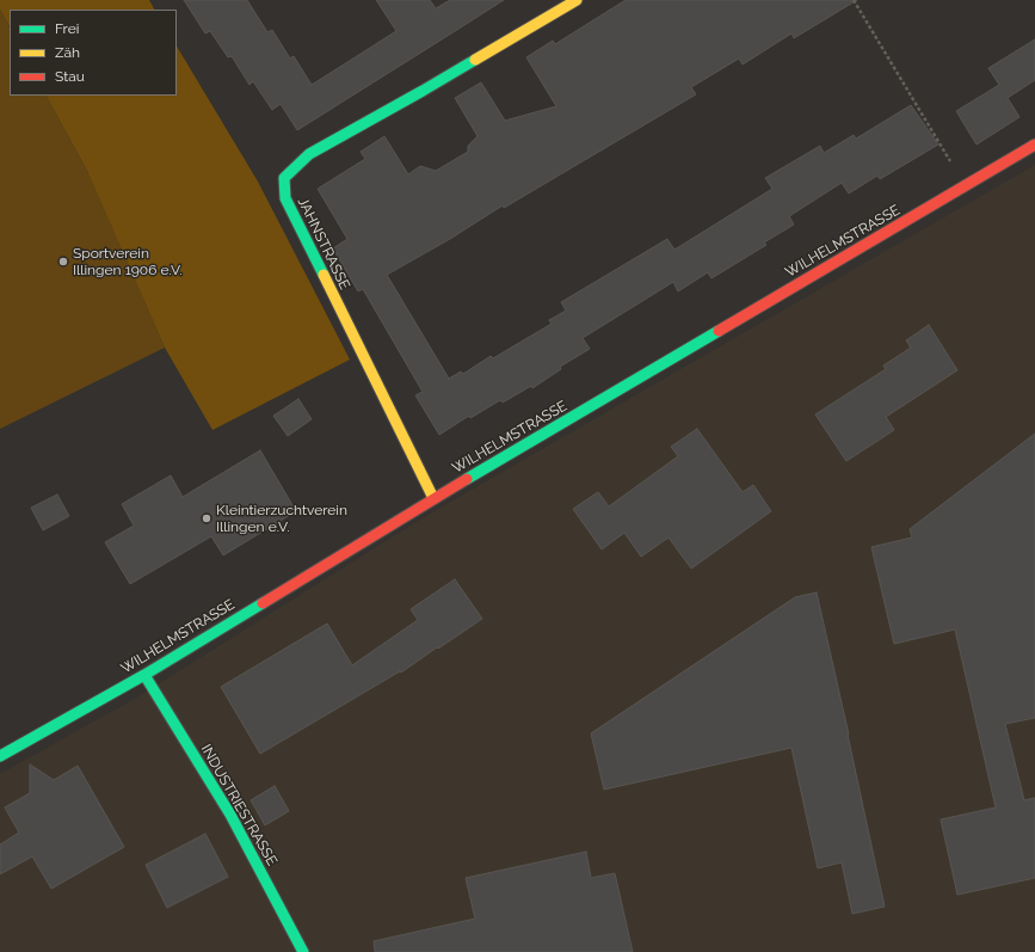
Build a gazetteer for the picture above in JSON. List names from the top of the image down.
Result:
{
  "streets": {
    "street": ["WILHELMSTRASSE", "JAHNSTRASSE", "INDUSTRIESTRASSE"]
  },
  "crossings": [
    ["WILHELMSTRASSE", "JAHNSTRASSE"],
    ["WILHELMSTRASSE", "INDUSTRIESTRASSE"]
  ],
  "places": ["Sportverein Illingen 1906 e.V.", "Kleintierzuchtverein Illingen e.V."],
  "legend": ["Frei", "Zäh", "Stau"]
}
